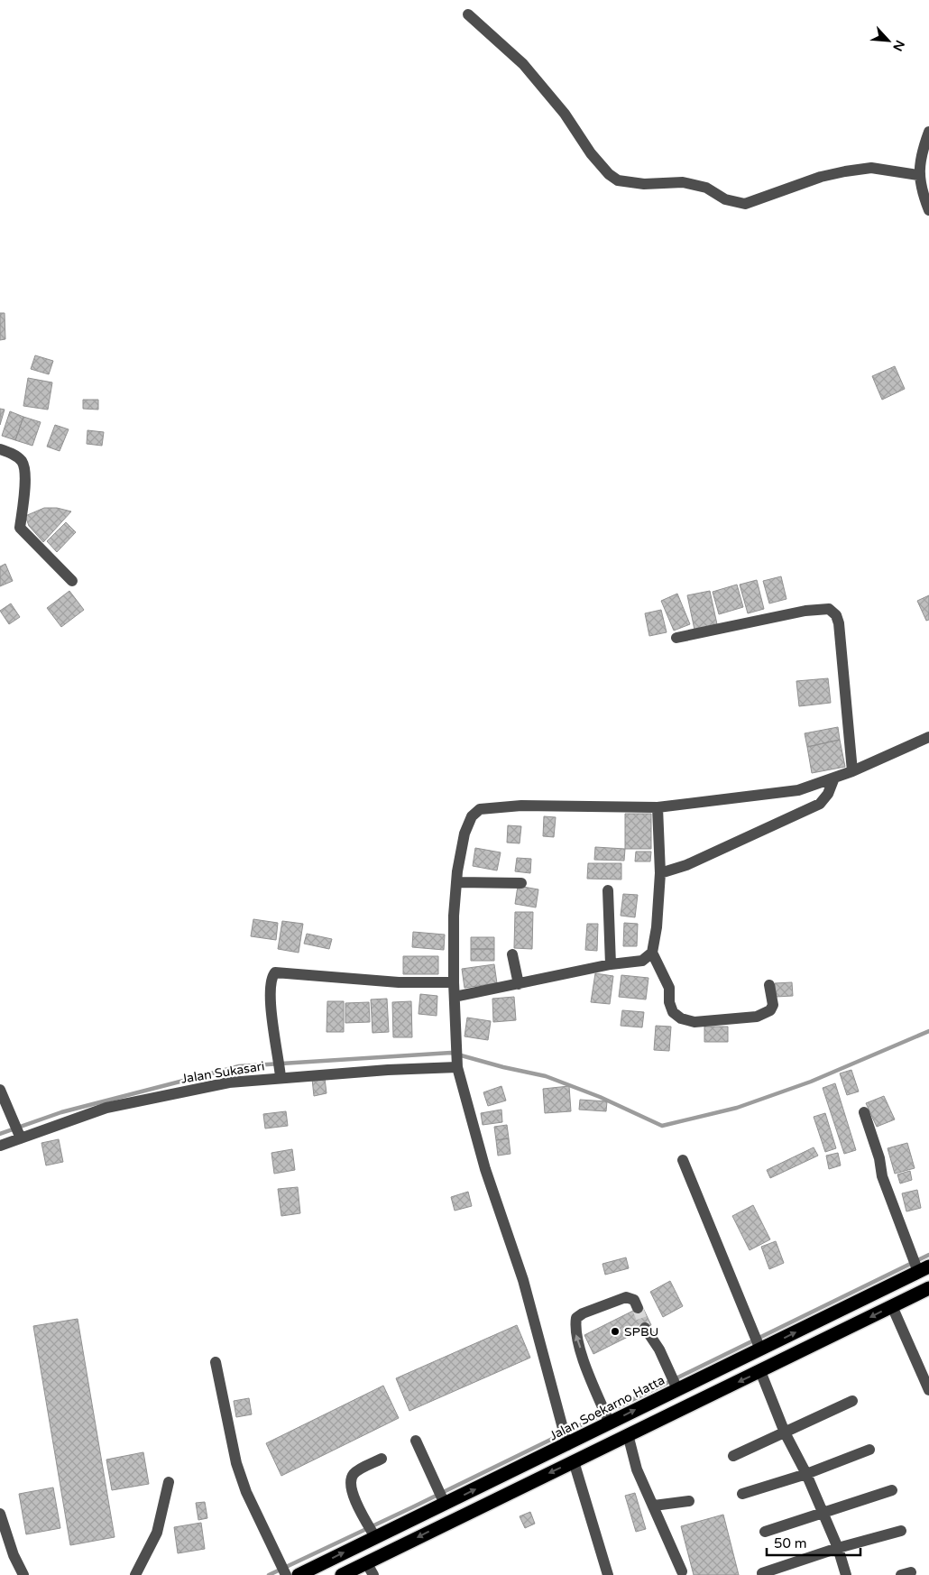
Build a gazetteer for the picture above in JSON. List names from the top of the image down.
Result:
{
  "streets": {
    "highway": ["Jalan Soekarno Hatta"],
    "street": ["Jalan Sukasari"]
  },
  "places": ["SPBU"],
  "scale_bar": "50 m",
  "north": "bottom right"
}
